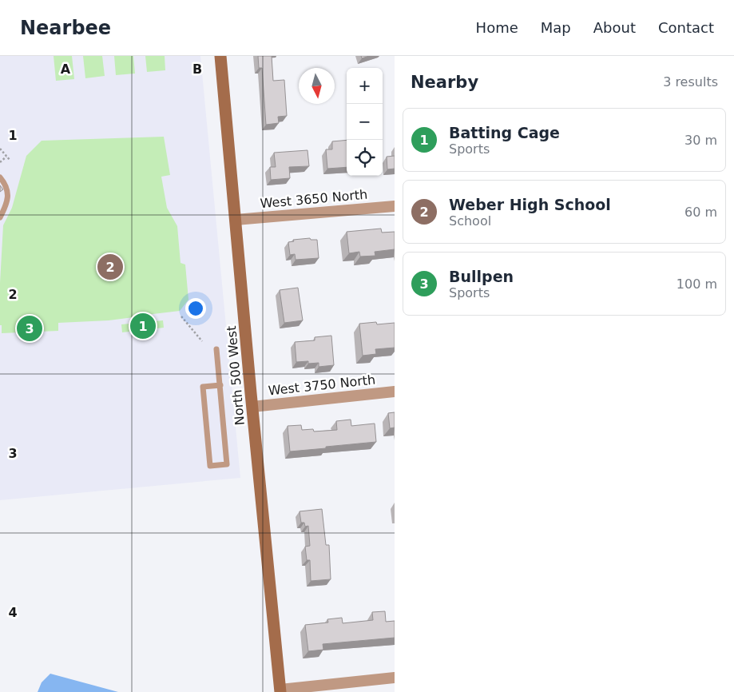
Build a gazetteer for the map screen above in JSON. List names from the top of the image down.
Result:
{
  "streets": {
    "street": ["West 3650 North", "North 500 West", "West 3750 North"]
  },
  "crossings": [
    ["West 3650 North", "North 500 West"],
    ["North 500 West", "West 3750 North"]
  ],
  "north": "bottom",
  "page": {
    "header": "Nearbee",
    "nav": [
      "Home",
      "Map",
      "About",
      "Contact"
    ],
    "heading": ["Nearby", "3 results"],
    "map_buttons": ["+", "−"],
    "list": [
      {
        "mark": "1",
        "name": "Batting Cage",
        "note": "Sports",
        "value": "30 m"
      },
      {
        "mark": "2",
        "name": "Weber High School",
        "note": "School",
        "value": "60 m"
      },
      {
        "mark": "3",
        "name": "Bullpen",
        "note": "Sports",
        "value": "100 m"
      }
    ],
    "pins": ["2", "1", "3"]
  },
  "grid": {
    "columns": ["A", "B"],
    "rows": [
      "1",
      "2",
      "3",
      "4"
    ]
  }
}
